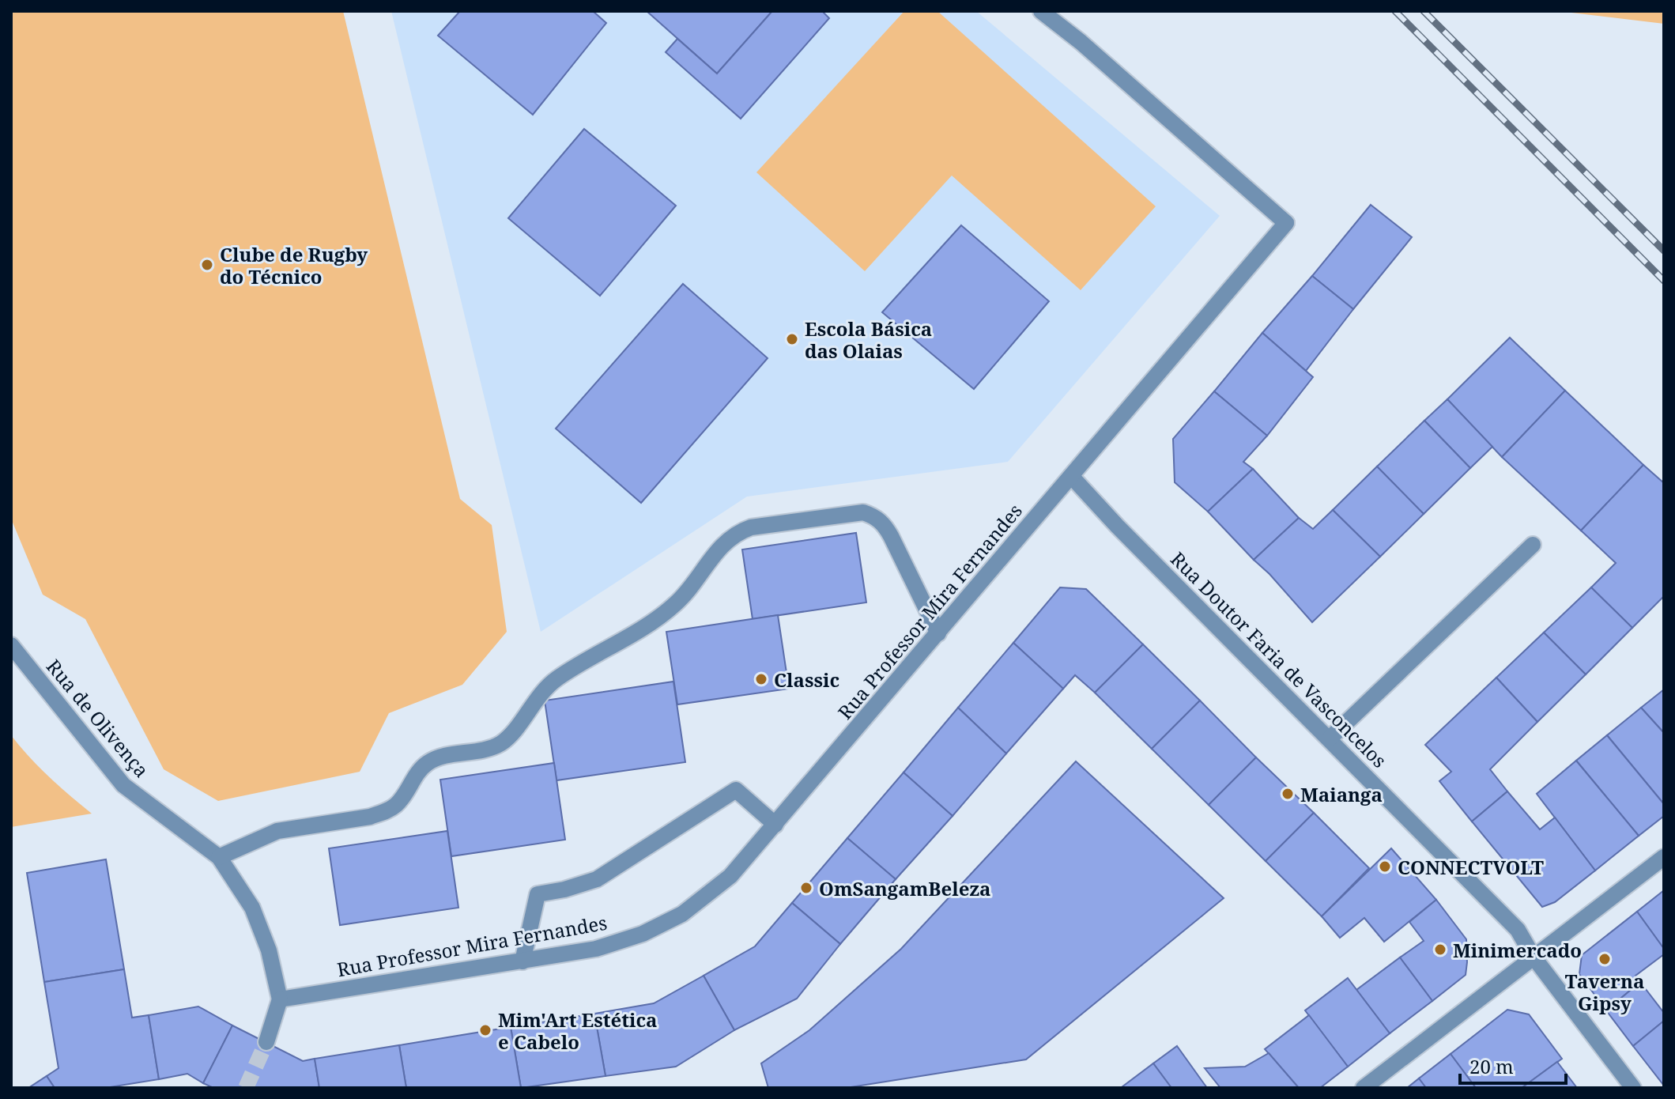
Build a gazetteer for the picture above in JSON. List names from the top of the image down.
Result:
{
  "streets": {
    "street": ["Rua Professor Mira Fernandes", "Rua Doutor Faria de Vasconcelos", "Rua de Olivença"]
  },
  "crossings": [
    ["Rua Professor Mira Fernandes", "Rua Doutor Faria de Vasconcelos"],
    ["Rua Professor Mira Fernandes", "Rua de Olivença"]
  ],
  "places": [
    "Clube de Rugby do Técnico",
    "Escola Básica das Olaias",
    "Classic",
    "Maianga",
    "CONNECTVOLT",
    "OmSangamBeleza",
    "Minimercado",
    "Taverna Gipsy",
    "Mim'Art Estética e Cabelo"
  ],
  "scale_bar": "20 m"
}
